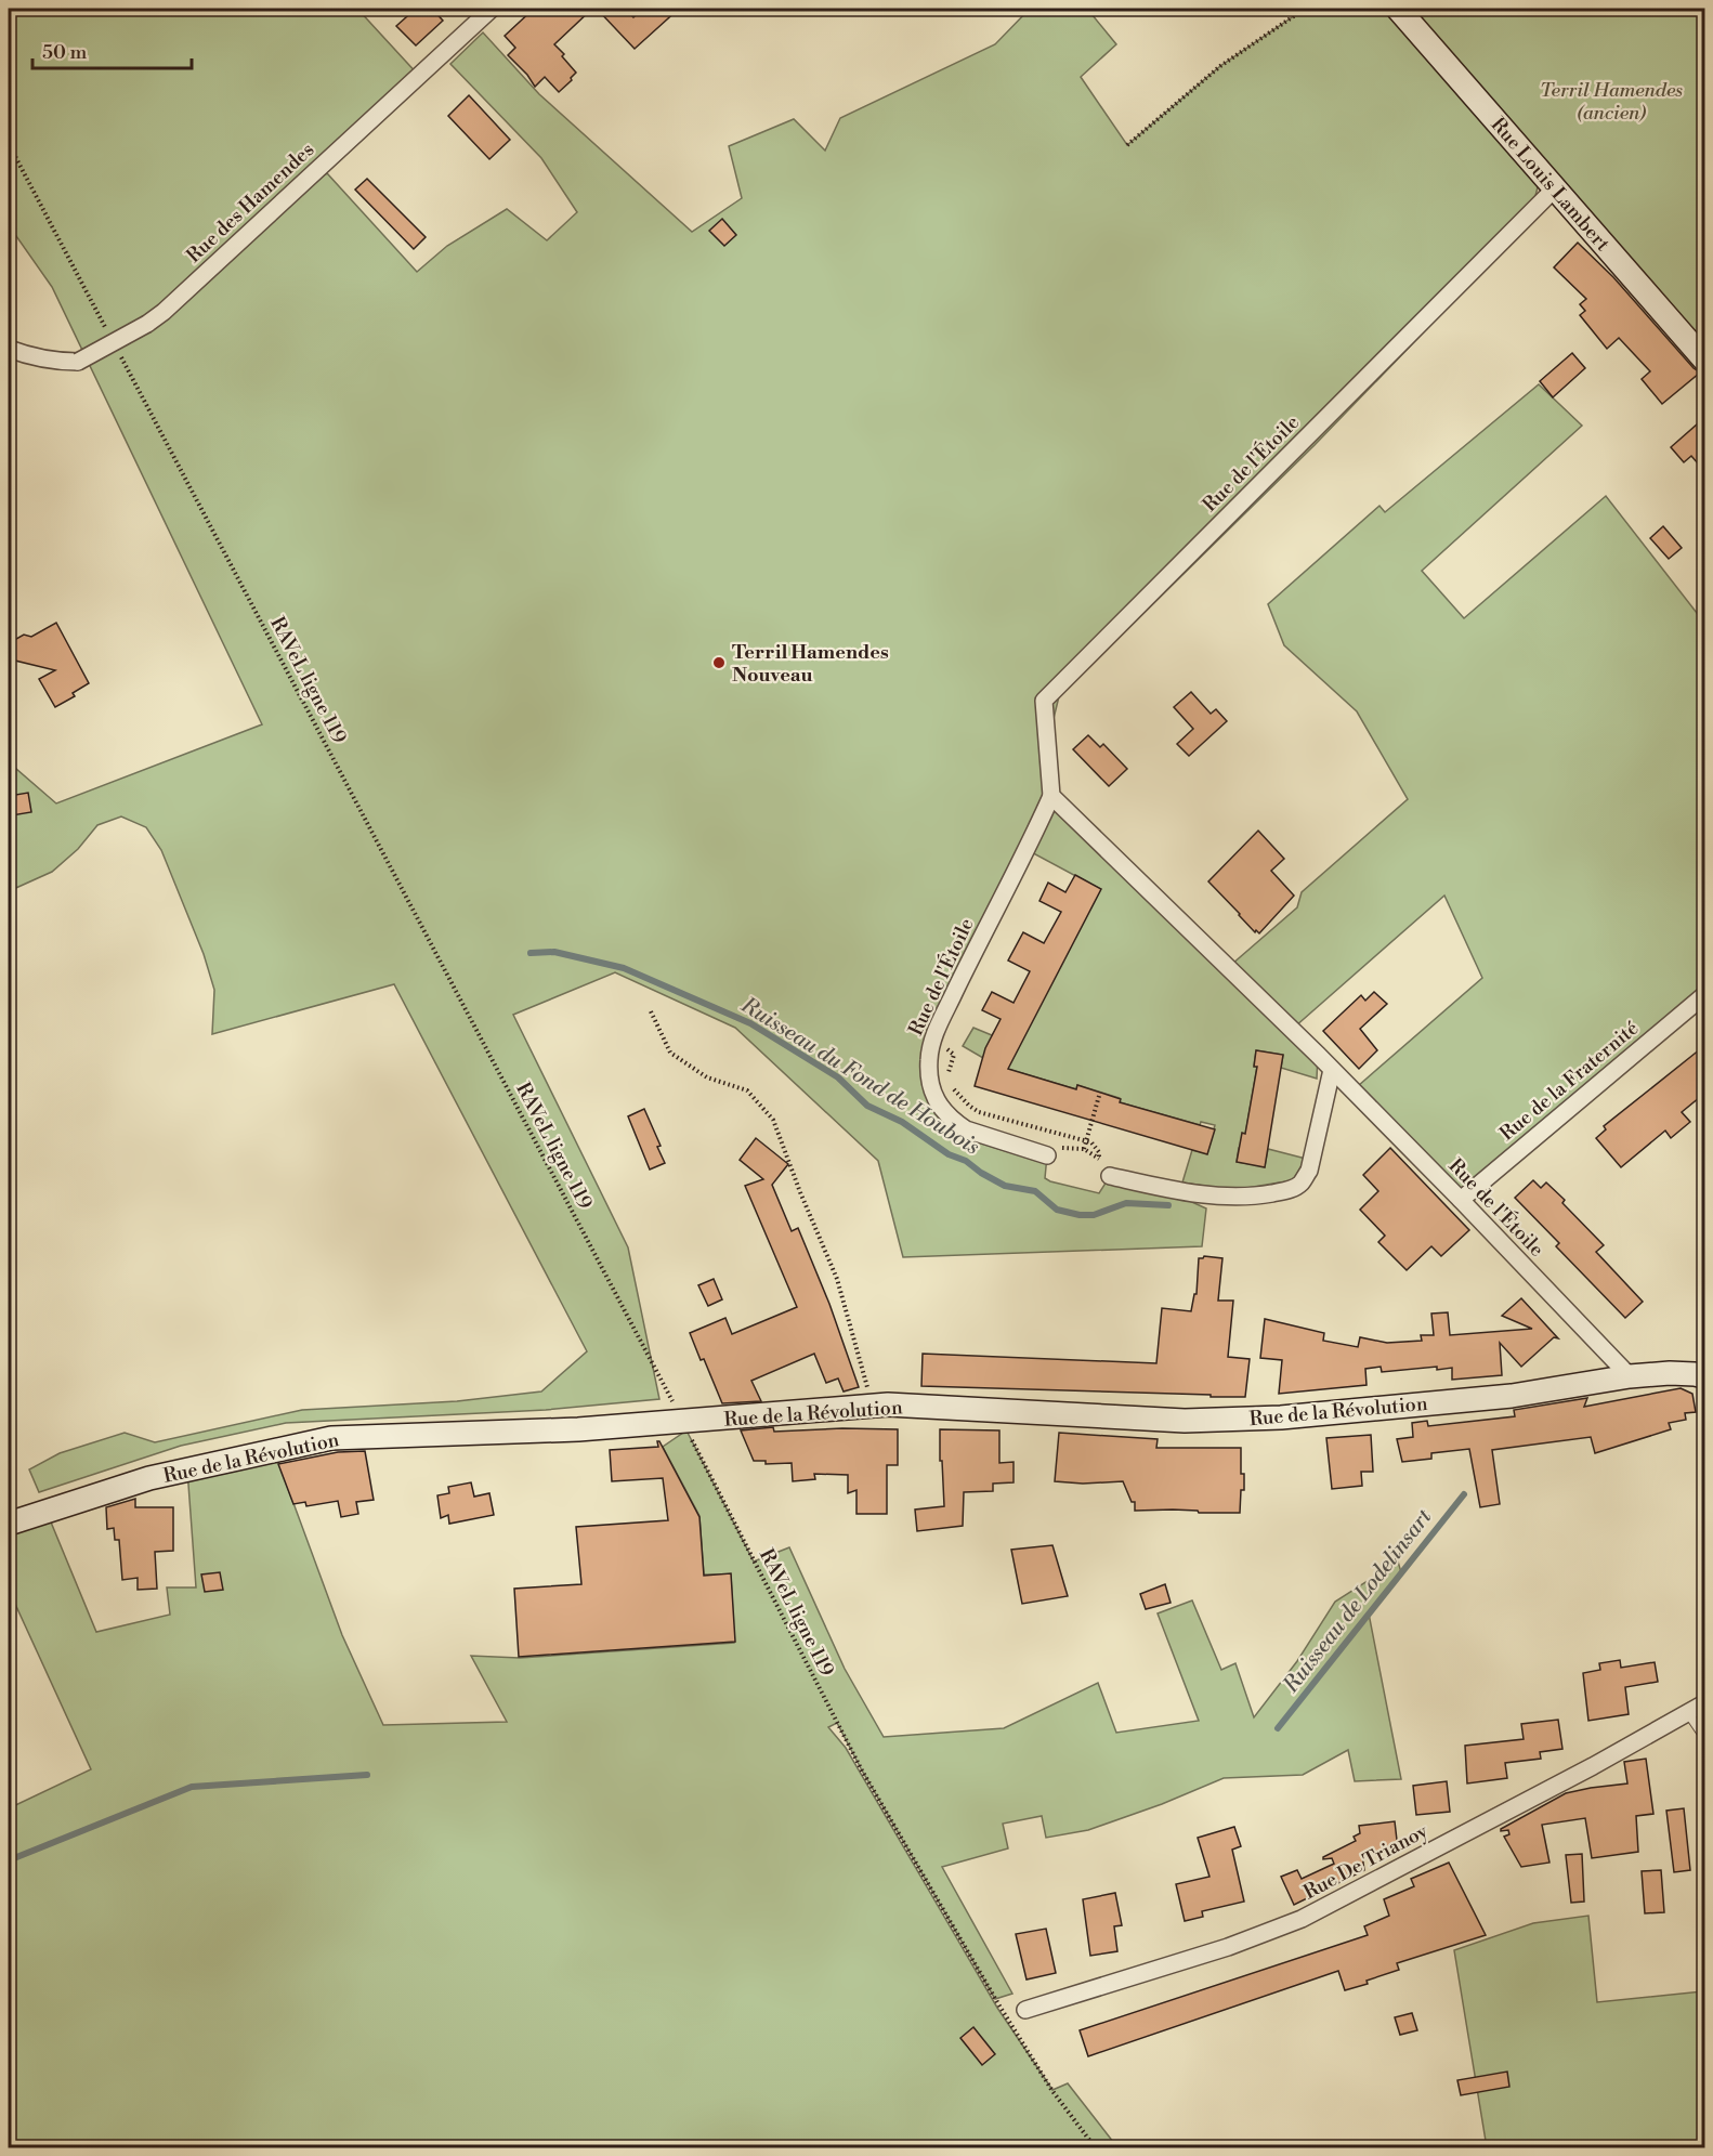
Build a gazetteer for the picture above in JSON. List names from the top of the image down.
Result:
{
  "streets": {
    "street": [
      "Rue Louis Lambert",
      "Rue des Hamendes",
      "Rue de l'Étoile",
      "Rue de la Fraternité",
      "Rue de la Révolution",
      "Rue De Trianoy"
    ],
    "path": ["RAVeL ligne 119"]
  },
  "crossings": [
    ["Rue Louis Lambert", "Rue de l'Étoile"],
    ["Rue de l'Étoile", "Rue de la Fraternité"],
    ["Rue de l'Étoile", "Rue de la Révolution"],
    ["RAVeL ligne 119", "Rue de la Révolution"]
  ],
  "water": ["Ruisseau du Fond de Houbois", "Ruisseau de Lodelinsart"],
  "parks": ["Terril Hamendes (ancien)"],
  "places": ["Terril Hamendes Nouveau"],
  "scale_bar": "50 m"
}
